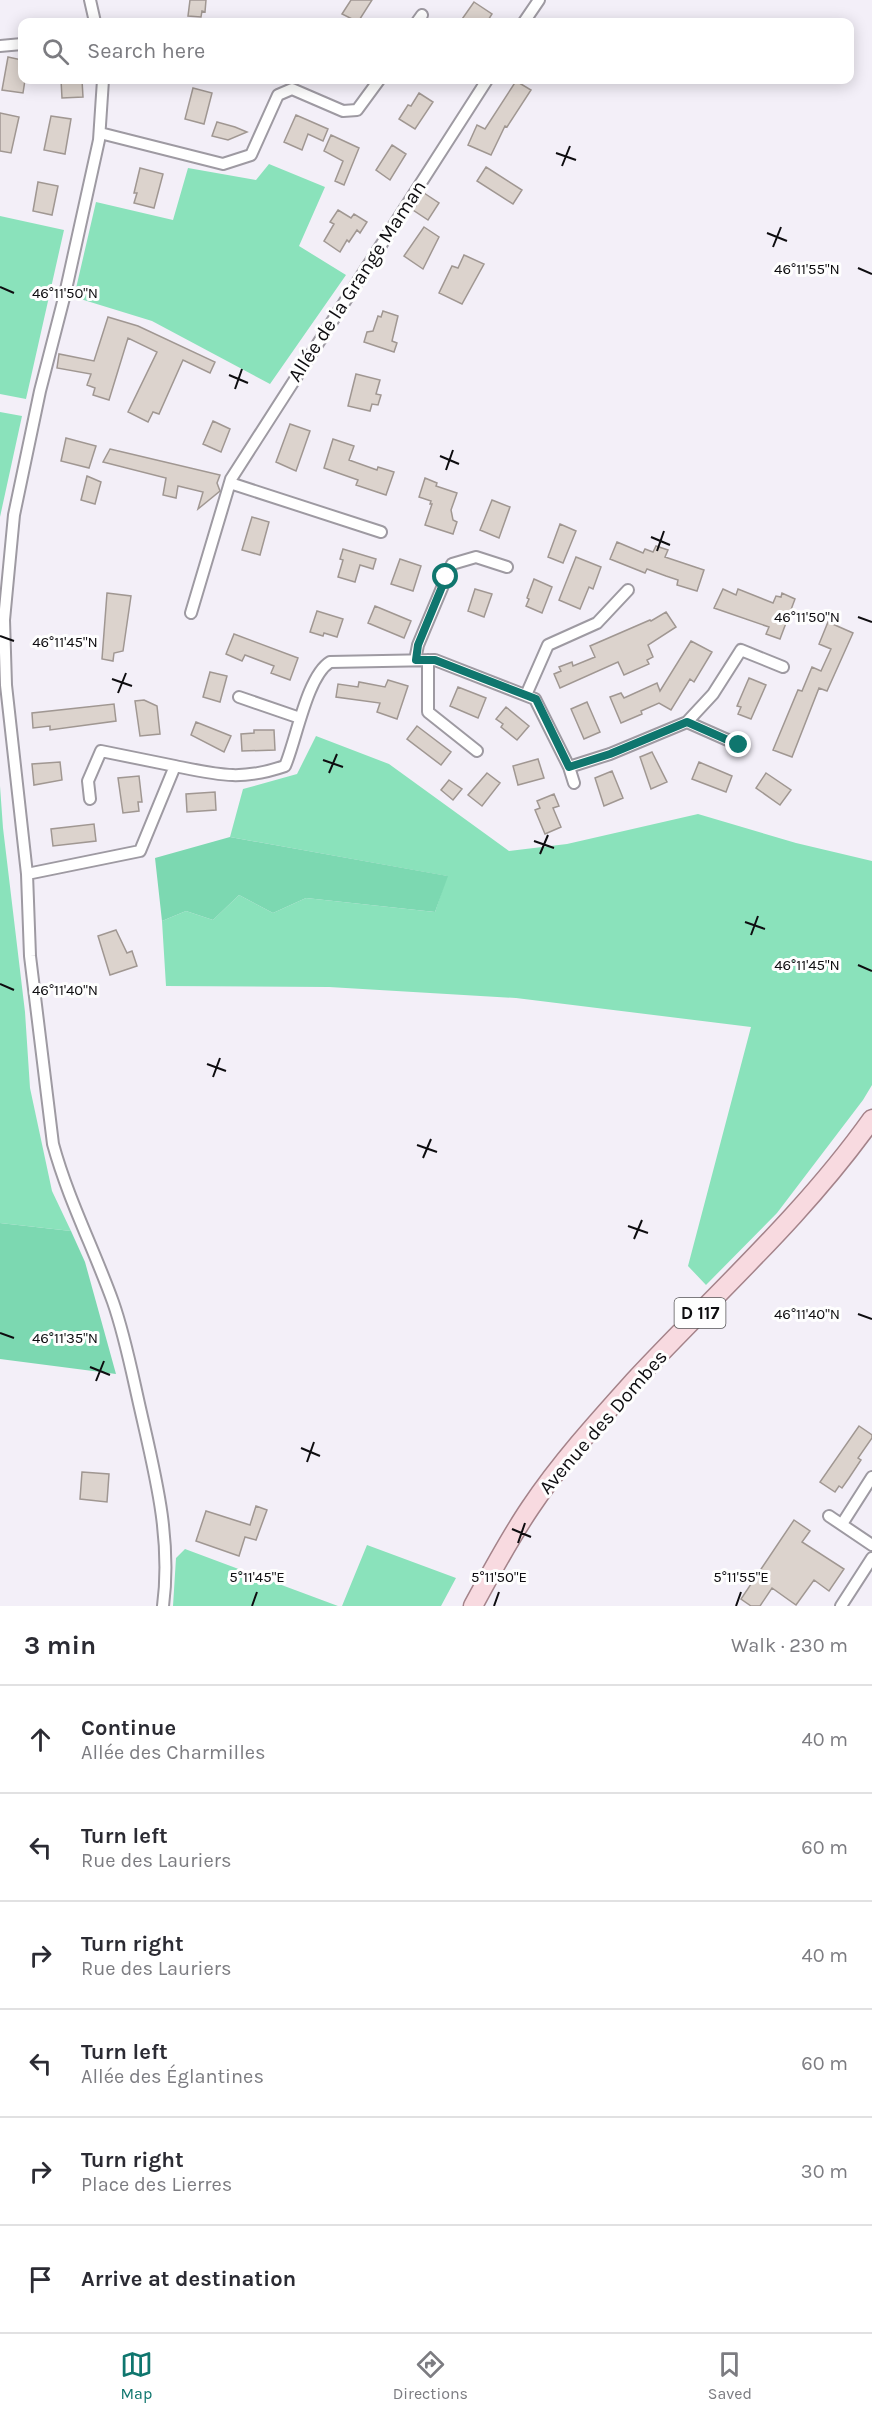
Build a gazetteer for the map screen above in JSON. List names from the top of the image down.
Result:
{
  "streets": {
    "main road": ["D 117", "Avenue des Dombes"],
    "street": ["Allée de la Grange Maman"]
  },
  "page": {
    "search": "Search here",
    "heading": ["3 min", "Walk · 230 m"],
    "list": [
      ["Continue", "Allée des Charmilles", "40 m"],
      ["Turn left", "Rue des Lauriers", "60 m"],
      ["Turn right", "Rue des Lauriers", "40 m"],
      ["Turn left", "Allée des Églantines", "60 m"],
      ["Turn right", "Place des Lierres", "30 m"],
      "Arrive at destination"
    ],
    "nav": ["Map", "Directions", "Saved"]
  },
  "coordinates": [
    "46°11'55\"N",
    "46°11'50\"N",
    "46°11'45\"N",
    "46°11'40\"N",
    "46°11'35\"N",
    "5°11'45\"E",
    "5°11'50\"E",
    "5°11'55\"E"
  ]
}
